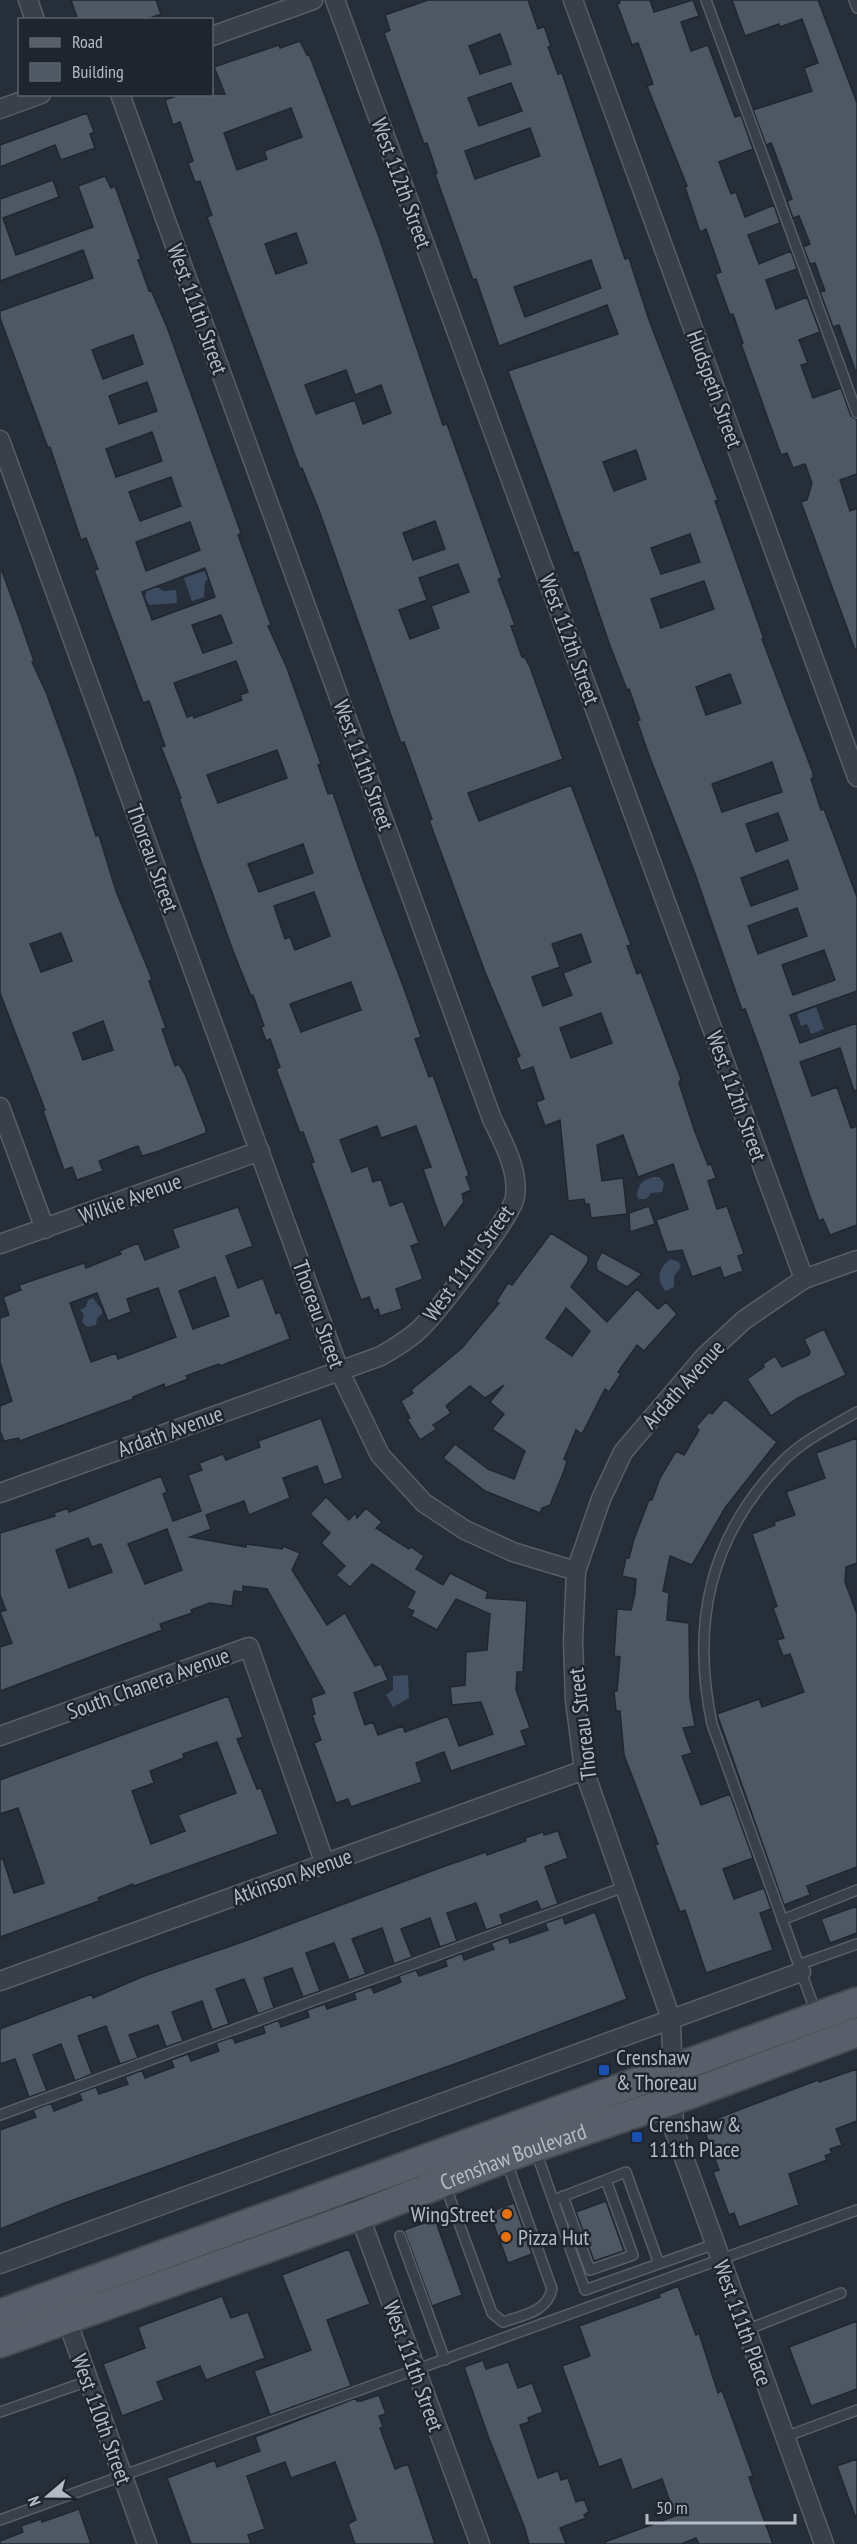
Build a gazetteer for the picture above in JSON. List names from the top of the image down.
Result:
{
  "streets": {
    "main road": ["Crenshaw Boulevard"],
    "street": [
      "West 112th Street",
      "West 111th Street",
      "Hudspeth Street",
      "Thoreau Street",
      "Wilkie Avenue",
      "Ardath Avenue",
      "South Chanera Avenue",
      "Atkinson Avenue",
      "West 111th Place",
      "West 110th Street"
    ]
  },
  "crossings": [
    ["West 112th Street", "Ardath Avenue"],
    ["West 111th Street", "Thoreau Street"],
    ["West 111th Street", "Ardath Avenue"],
    ["West 111th Street", "Crenshaw Boulevard"],
    ["Thoreau Street", "Wilkie Avenue"],
    ["Thoreau Street", "Ardath Avenue"],
    ["Thoreau Street", "Atkinson Avenue"],
    ["Thoreau Street", "Crenshaw Boulevard"],
    ["Thoreau Street", "West 111th Place"],
    ["South Chanera Avenue", "Atkinson Avenue"],
    ["Crenshaw Boulevard", "West 111th Place"],
    ["Crenshaw Boulevard", "West 110th Street"]
  ],
  "places": {
    "transit": ["Crenshaw & Thoreau", "Crenshaw & 111th Place"],
    "other": ["WingStreet", "Pizza Hut"]
  },
  "legend": ["Road", "Building"],
  "scale_bar": "50 m",
  "north": "left"
}
